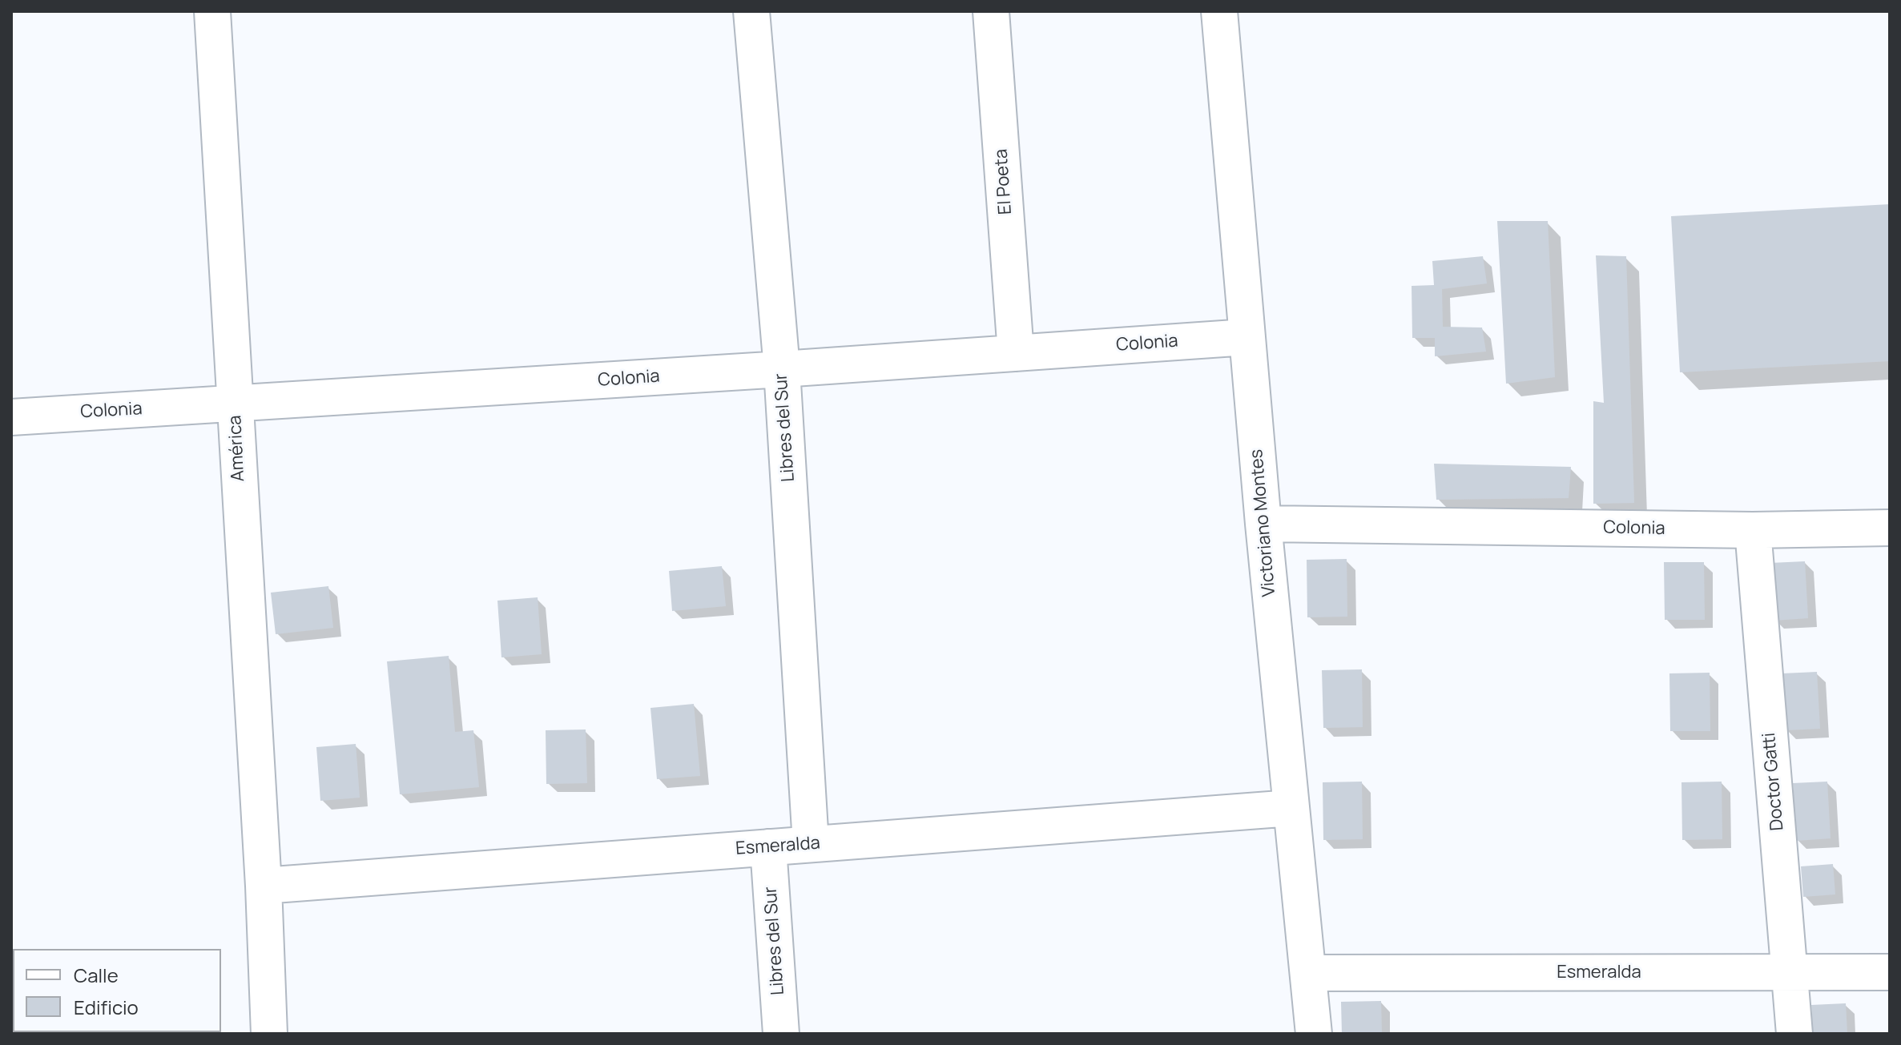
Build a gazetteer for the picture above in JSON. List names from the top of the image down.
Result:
{
  "streets": {
    "street": [
      "El Poeta",
      "Colonia",
      "Libres del Sur",
      "América",
      "Victoriano Montes",
      "Doctor Gatti",
      "Esmeralda"
    ]
  },
  "crossings": [
    ["El Poeta", "Colonia"],
    ["Colonia", "Libres del Sur"],
    ["Colonia", "América"],
    ["Colonia", "Victoriano Montes"],
    ["Colonia", "Doctor Gatti"],
    ["Libres del Sur", "Esmeralda"],
    ["América", "Esmeralda"],
    ["Victoriano Montes", "Esmeralda"],
    ["Doctor Gatti", "Esmeralda"]
  ],
  "legend": ["Calle", "Edificio"]
}
